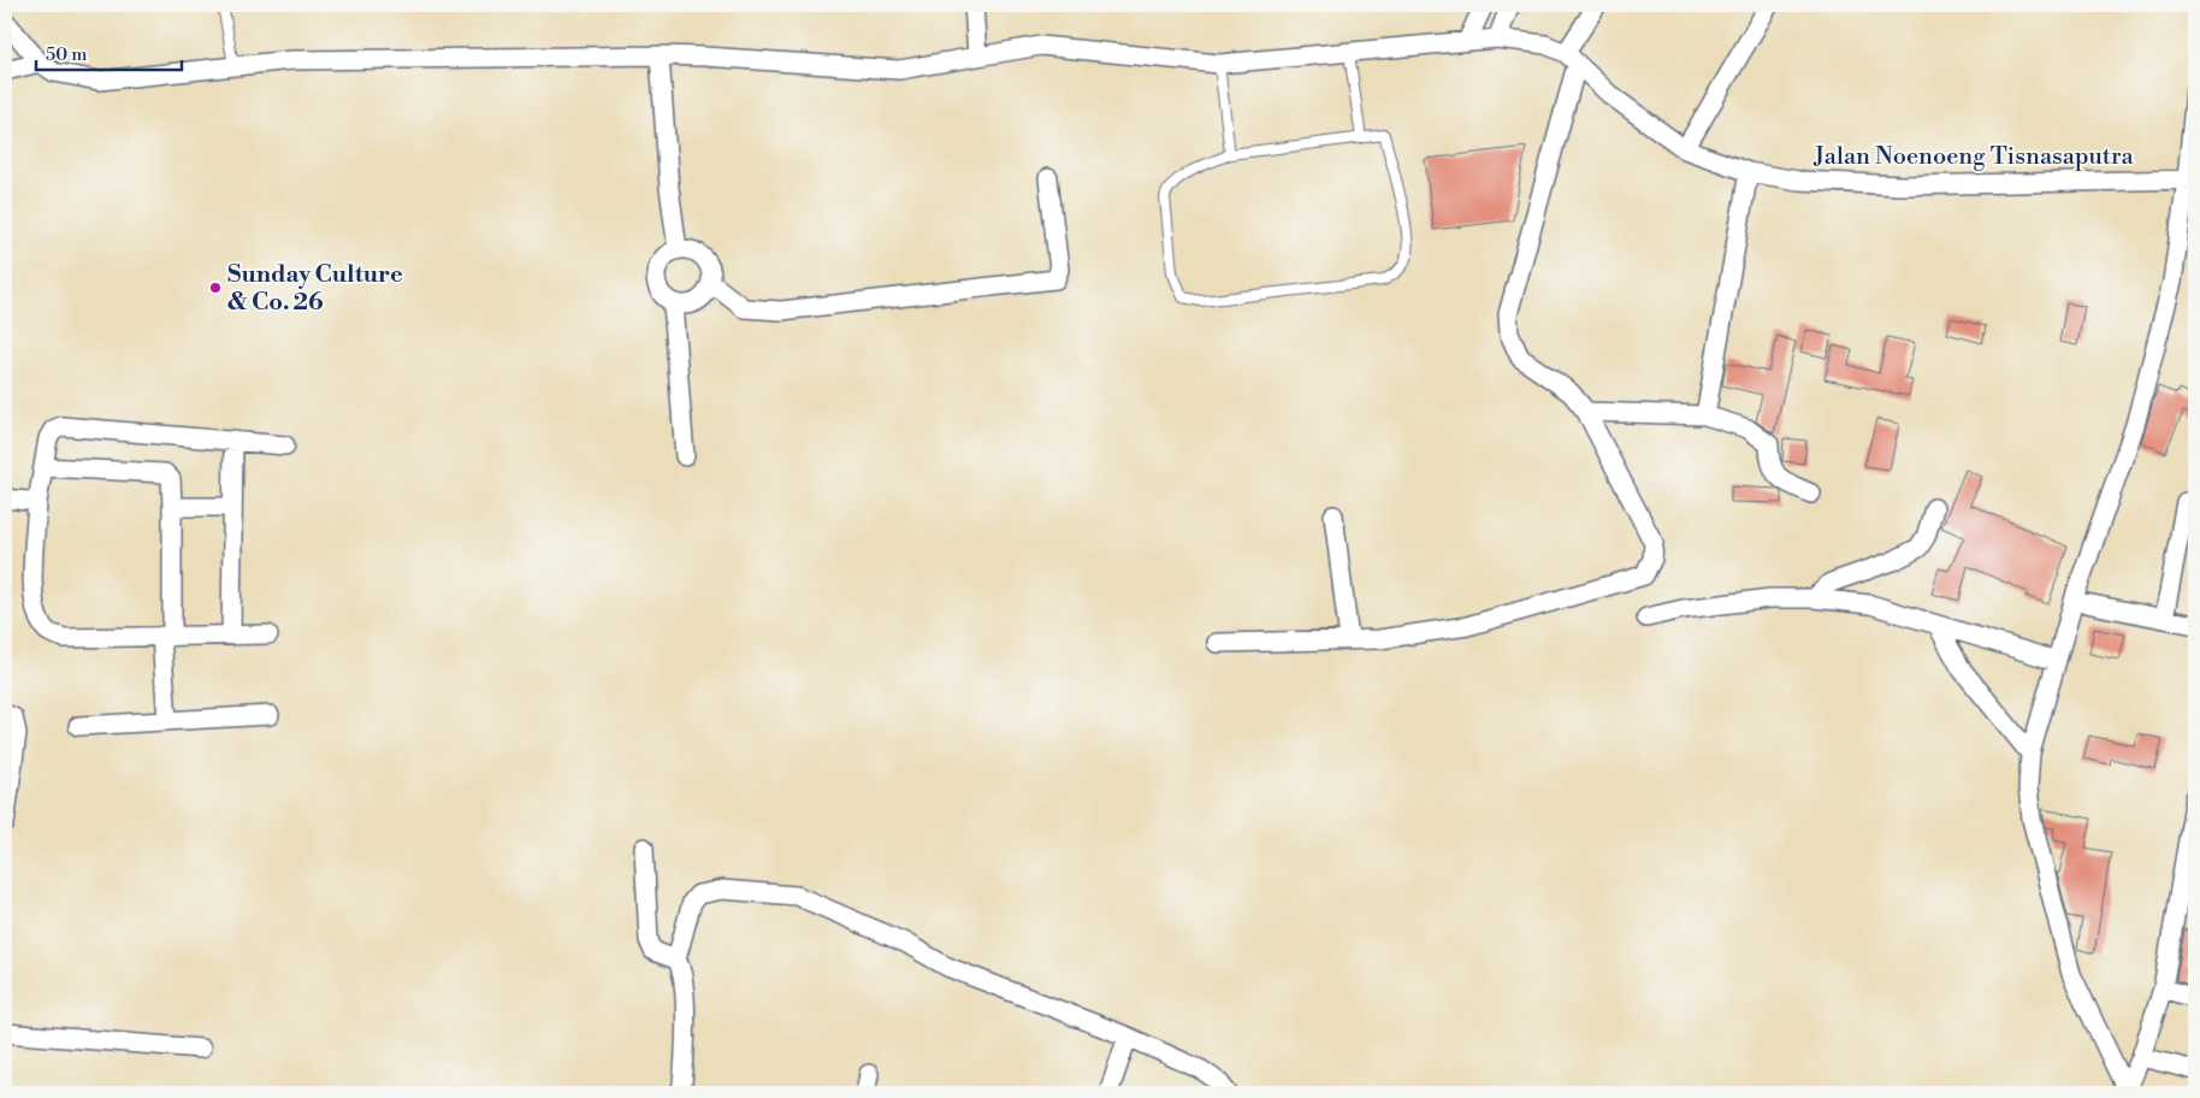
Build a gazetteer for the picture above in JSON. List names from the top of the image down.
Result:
{
  "streets": {
    "street": ["Jalan Noenoeng Tisnasaputra"]
  },
  "places": ["Sunday Culture & Co. 26"],
  "scale_bar": "50 m"
}
